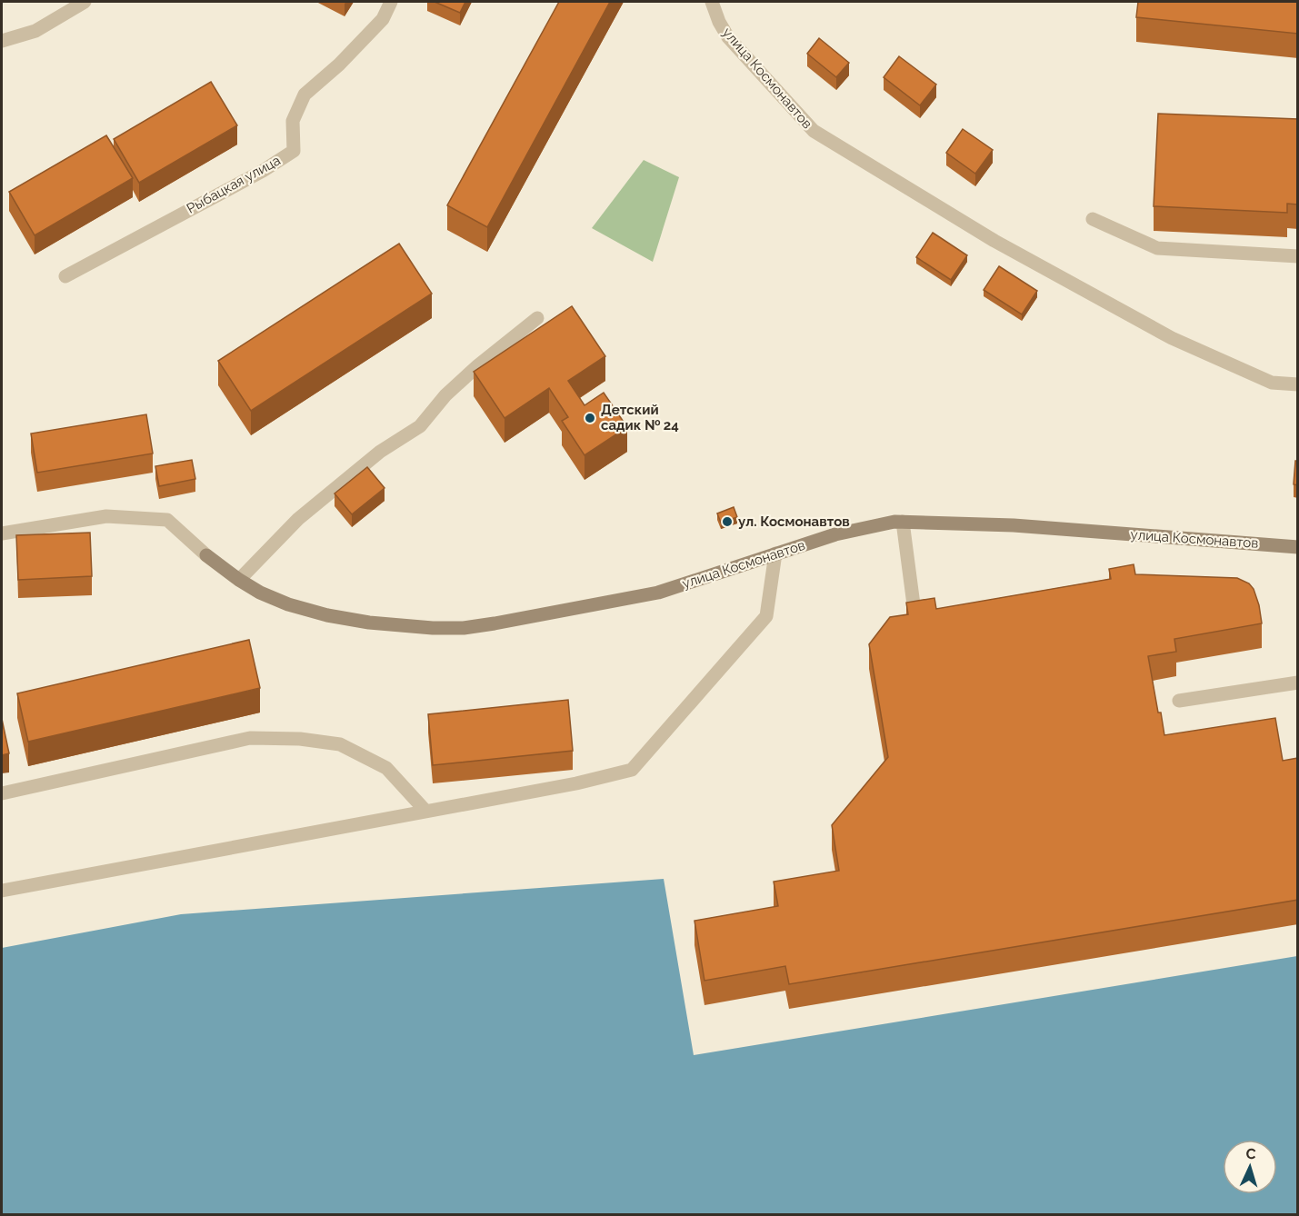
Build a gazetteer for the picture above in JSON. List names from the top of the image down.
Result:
{
  "streets": {
    "street": ["улица Космонавтов", "Рыбацкая улица"]
  },
  "places": ["Детский садик № 24", "ул. Космонавтов"],
  "north": "top"
}
